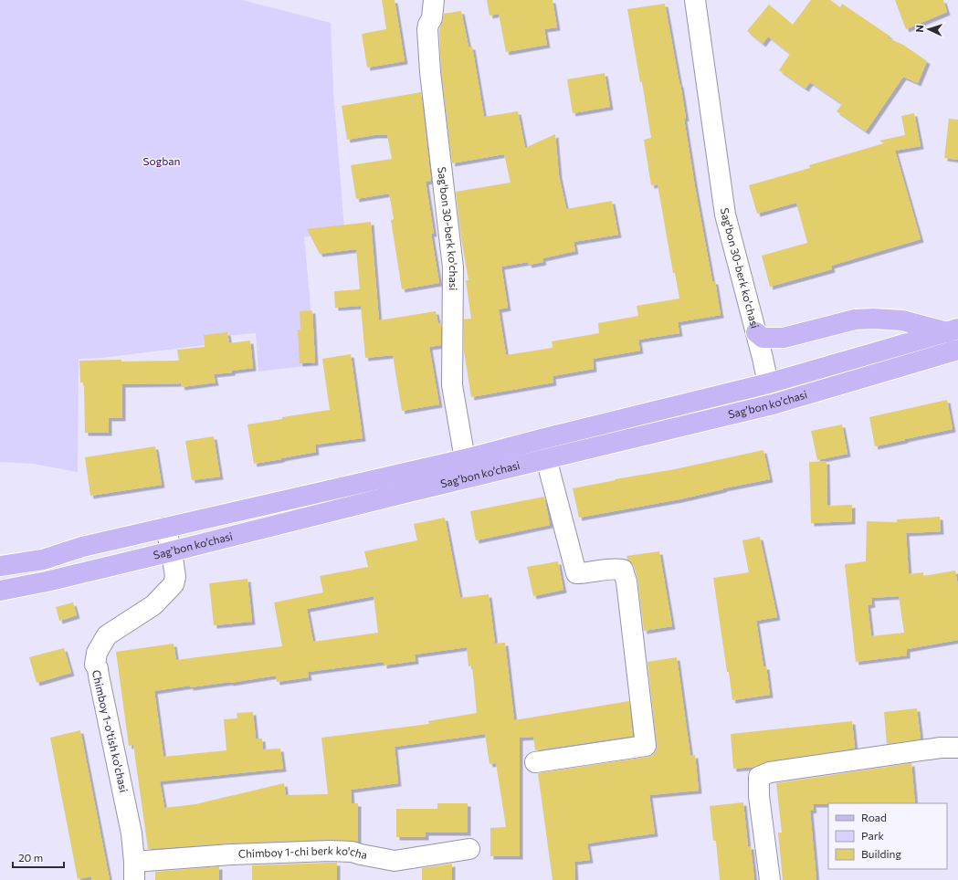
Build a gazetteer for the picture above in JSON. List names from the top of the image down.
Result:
{
  "streets": {
    "main road": ["Sag’bon ko’chasi"],
    "street": ["Sag'bon 30-berk ko'chasi", "Chimboy 1-o'tish ko'chasi", "Chimboy 1-chi berk ko'cha"]
  },
  "crossings": [
    ["Sag'bon 30-berk ko'chasi", "Sag’bon ko’chasi"],
    ["Sag’bon ko’chasi", "Chimboy 1-o'tish ko'chasi"],
    ["Chimboy 1-o'tish ko'chasi", "Chimboy 1-chi berk ko'cha"]
  ],
  "parks": ["Sogban"],
  "legend": ["Road", "Park", "Building"],
  "scale_bar": "20 m",
  "north": "left"
}
